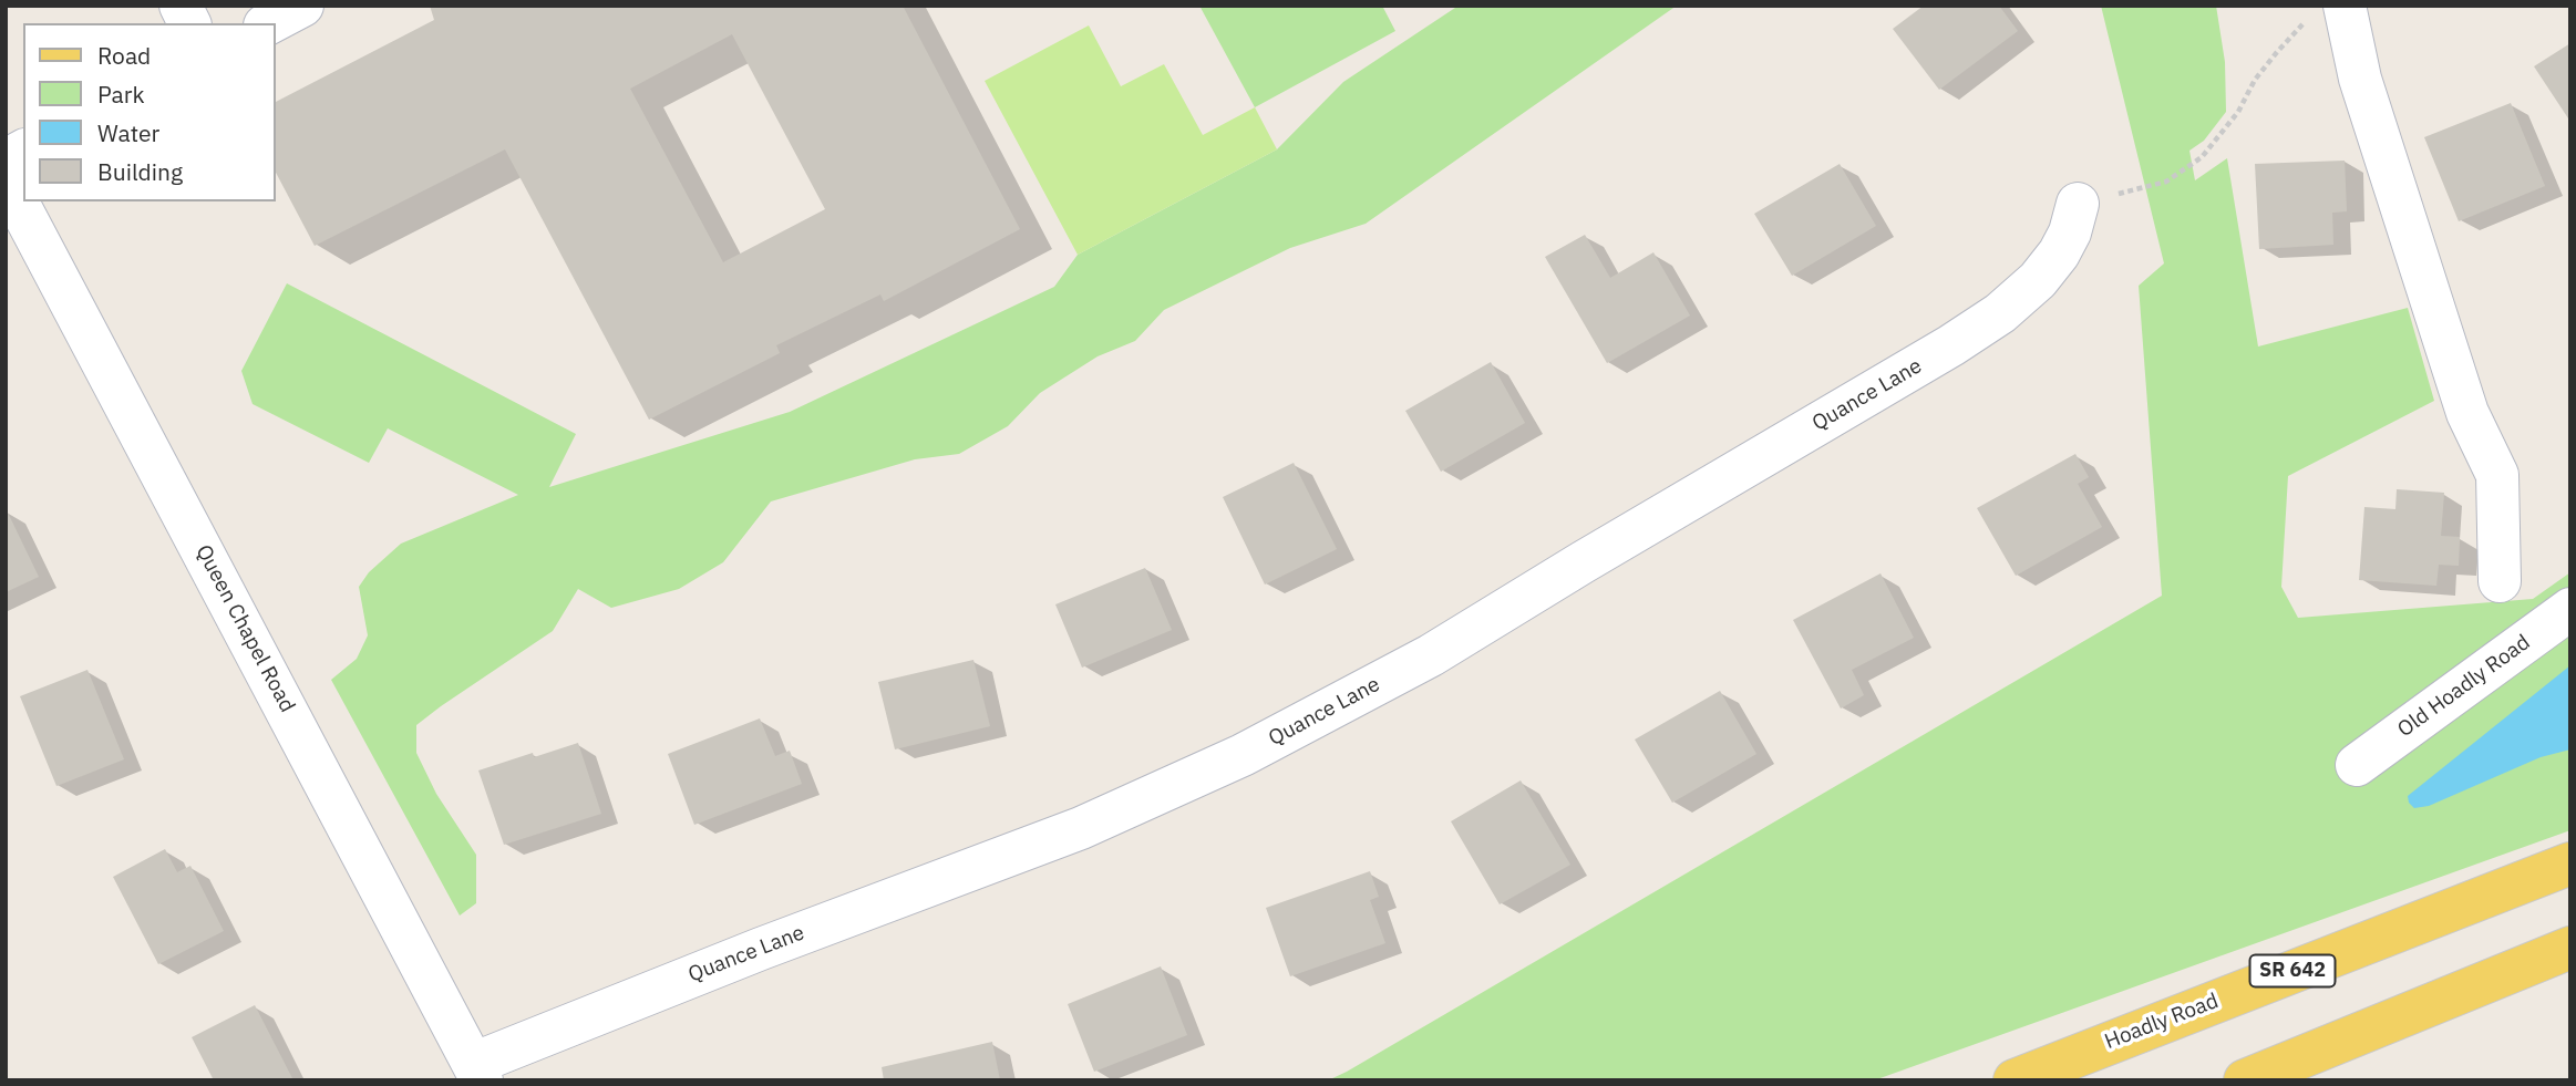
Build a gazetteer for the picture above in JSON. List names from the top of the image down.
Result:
{
  "streets": {
    "main road": ["SR 642", "Hoadly Road"],
    "street": ["Quance Lane", "Queen Chapel Road", "Old Hoadly Road"]
  },
  "crossings": [
    ["Quance Lane", "Queen Chapel Road"]
  ],
  "legend": [
    "Road",
    "Park",
    "Water",
    "Building"
  ]
}
